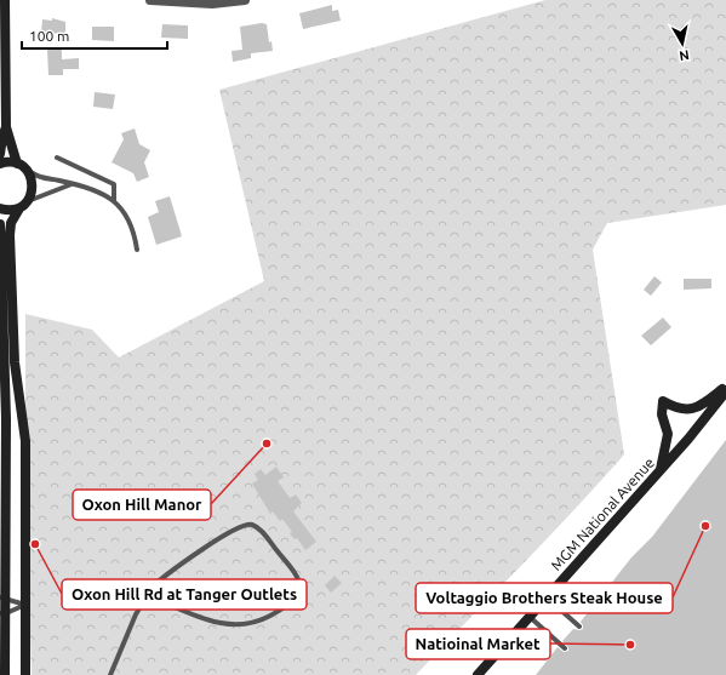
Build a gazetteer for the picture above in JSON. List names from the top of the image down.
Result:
{
  "streets": {
    "main road": ["MGM National Avenue"]
  },
  "places": [
    "Oxon Hill Manor",
    "Voltaggio Brothers Steak House",
    "Oxon Hill Rd at Tanger Outlets",
    "Natioinal Market"
  ],
  "scale_bar": "100 m",
  "north": "bottom"
}
